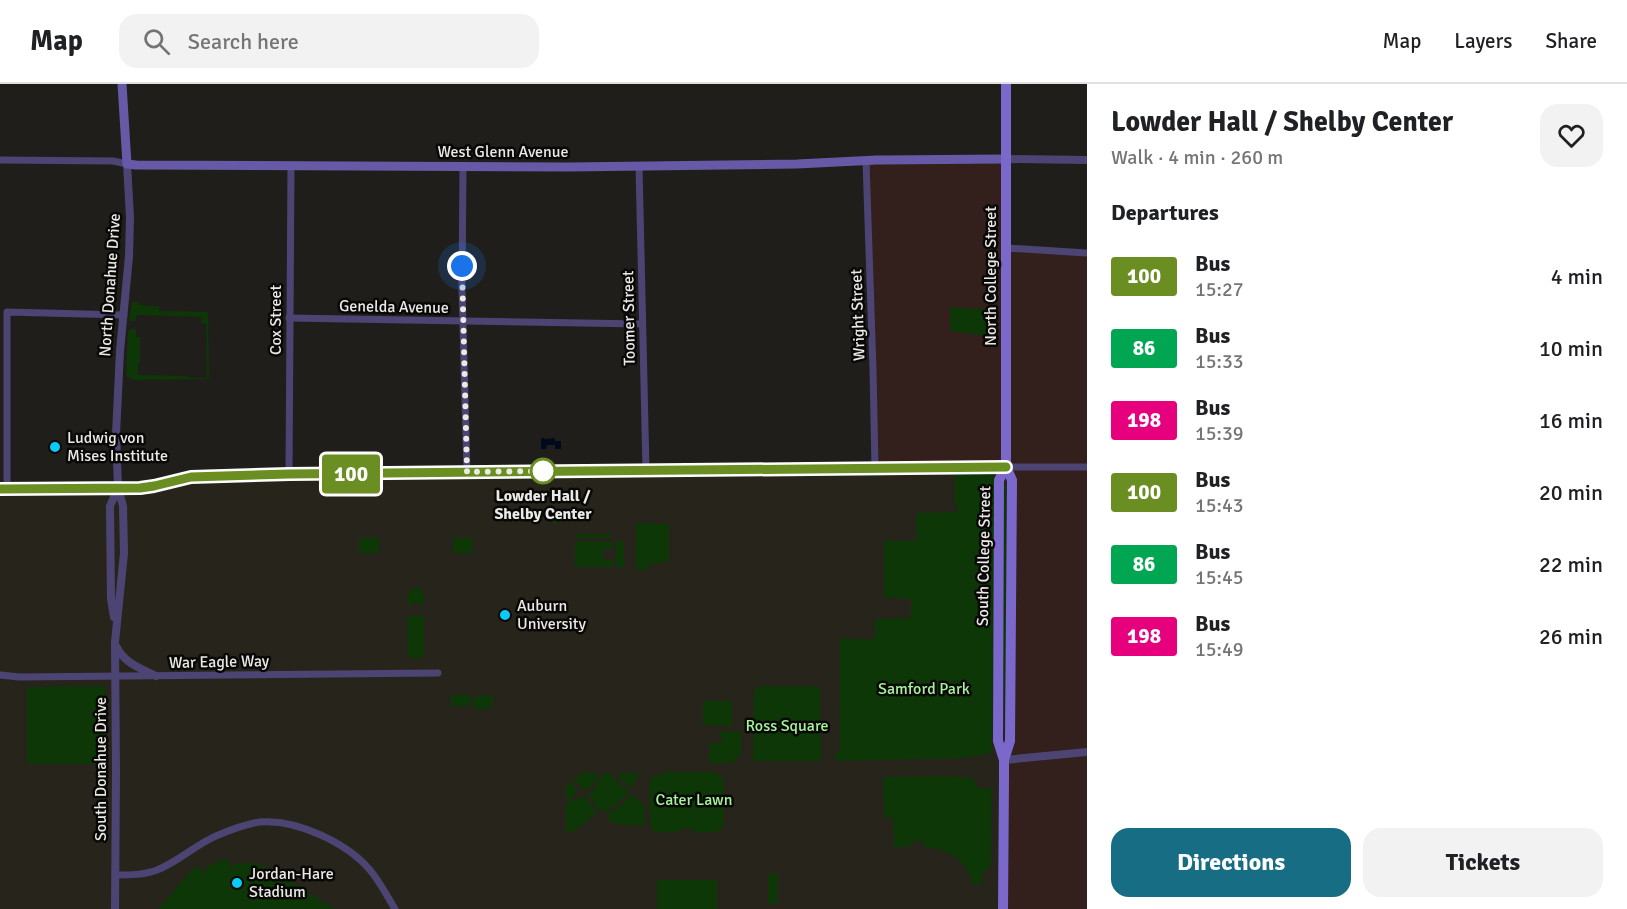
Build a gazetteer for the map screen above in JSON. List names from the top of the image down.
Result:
{
  "streets": {
    "main road": [
      "West Glenn Avenue",
      "North College Street",
      "North Donahue Drive",
      "South College Street"
    ],
    "street": [
      "Genelda Avenue",
      "Wright Street",
      "Toomer Street",
      "Cox Street",
      "War Eagle Way",
      "South Donahue Drive"
    ]
  },
  "crossings": [
    ["West Glenn Avenue", "North College Street"],
    ["West Glenn Avenue", "North Donahue Drive"],
    ["West Glenn Avenue", "Wright Street"],
    ["West Glenn Avenue", "Toomer Street"],
    ["West Glenn Avenue", "Cox Street"],
    ["North College Street", "South College Street"],
    ["North Donahue Drive", "South Donahue Drive"],
    ["Genelda Avenue", "Toomer Street"],
    ["Genelda Avenue", "Cox Street"],
    ["War Eagle Way", "South Donahue Drive"]
  ],
  "parks": ["Samford Park", "Ross Square", "Cater Lawn"],
  "places": [
    "Ludwig von Mises Institute",
    "Lowder Hall / Shelby Center",
    "Auburn University",
    "Jordan-Hare Stadium"
  ],
  "lines": ["bus line 100"],
  "page": {
    "header": "Map",
    "search": "Search here",
    "nav": ["Map", "Layers", "Share"],
    "on_map": "100",
    "heading": [
      ["Lowder Hall / Shelby Center", "Walk · 4 min · 260 m"],
      "Departures"
    ],
    "list": [
      {
        "mark": "100",
        "name": "Bus",
        "note": "15:27",
        "value": "4 min"
      },
      {
        "mark": "86",
        "name": "Bus",
        "note": "15:33",
        "value": "10 min"
      },
      {
        "mark": "198",
        "name": "Bus",
        "note": "15:39",
        "value": "16 min"
      },
      {
        "mark": "100",
        "name": "Bus",
        "note": "15:43",
        "value": "20 min"
      },
      {
        "mark": "86",
        "name": "Bus",
        "note": "15:45",
        "value": "22 min"
      },
      {
        "mark": "198",
        "name": "Bus",
        "note": "15:49",
        "value": "26 min"
      }
    ],
    "buttons": ["Directions", "Tickets"]
  }
}
